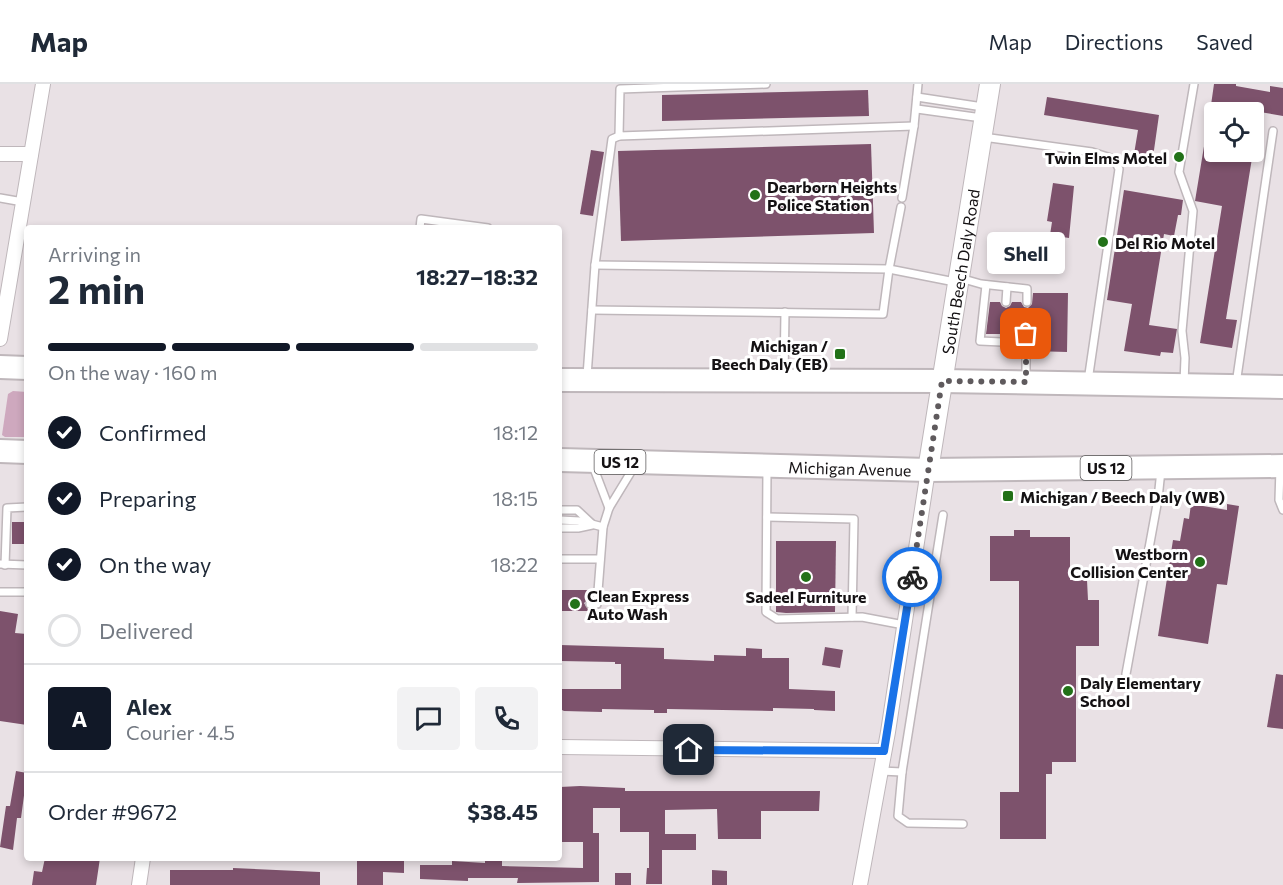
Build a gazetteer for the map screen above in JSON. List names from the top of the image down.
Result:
{
  "streets": {
    "main road": ["South Beech Daly Road", "US 12", "Michigan Avenue"]
  },
  "crossings": [
    ["South Beech Daly Road", "Michigan Avenue"]
  ],
  "places": {
    "other": [
      "Twin Elms Motel",
      "Dearborn Heights Police Station",
      "Del Rio Motel",
      "Shell",
      "Westborn Collision Center",
      "Sadeel Furniture",
      "Clean Express Auto Wash",
      "Daly Elementary School"
    ],
    "transit": ["Michigan / Beech Daly (EB)", "Michigan / Beech Daly (WB)"]
  },
  "page": {
    "header": "Map",
    "nav": ["Map", "Directions", "Saved"],
    "heading": ["2 min", "Arriving in", "18:27–18:32"],
    "panel": [
      "Alex",
      "Courier · 4.5",
      "Order #9672",
      "$38.45"
    ],
    "bubble": "Shell",
    "bar": "On the way · 160 m",
    "list": [
      ["Confirmed", "18:12"],
      ["Preparing", "18:15"],
      ["On the way", "18:22"],
      "Delivered"
    ],
    "round": "A"
  }
}
